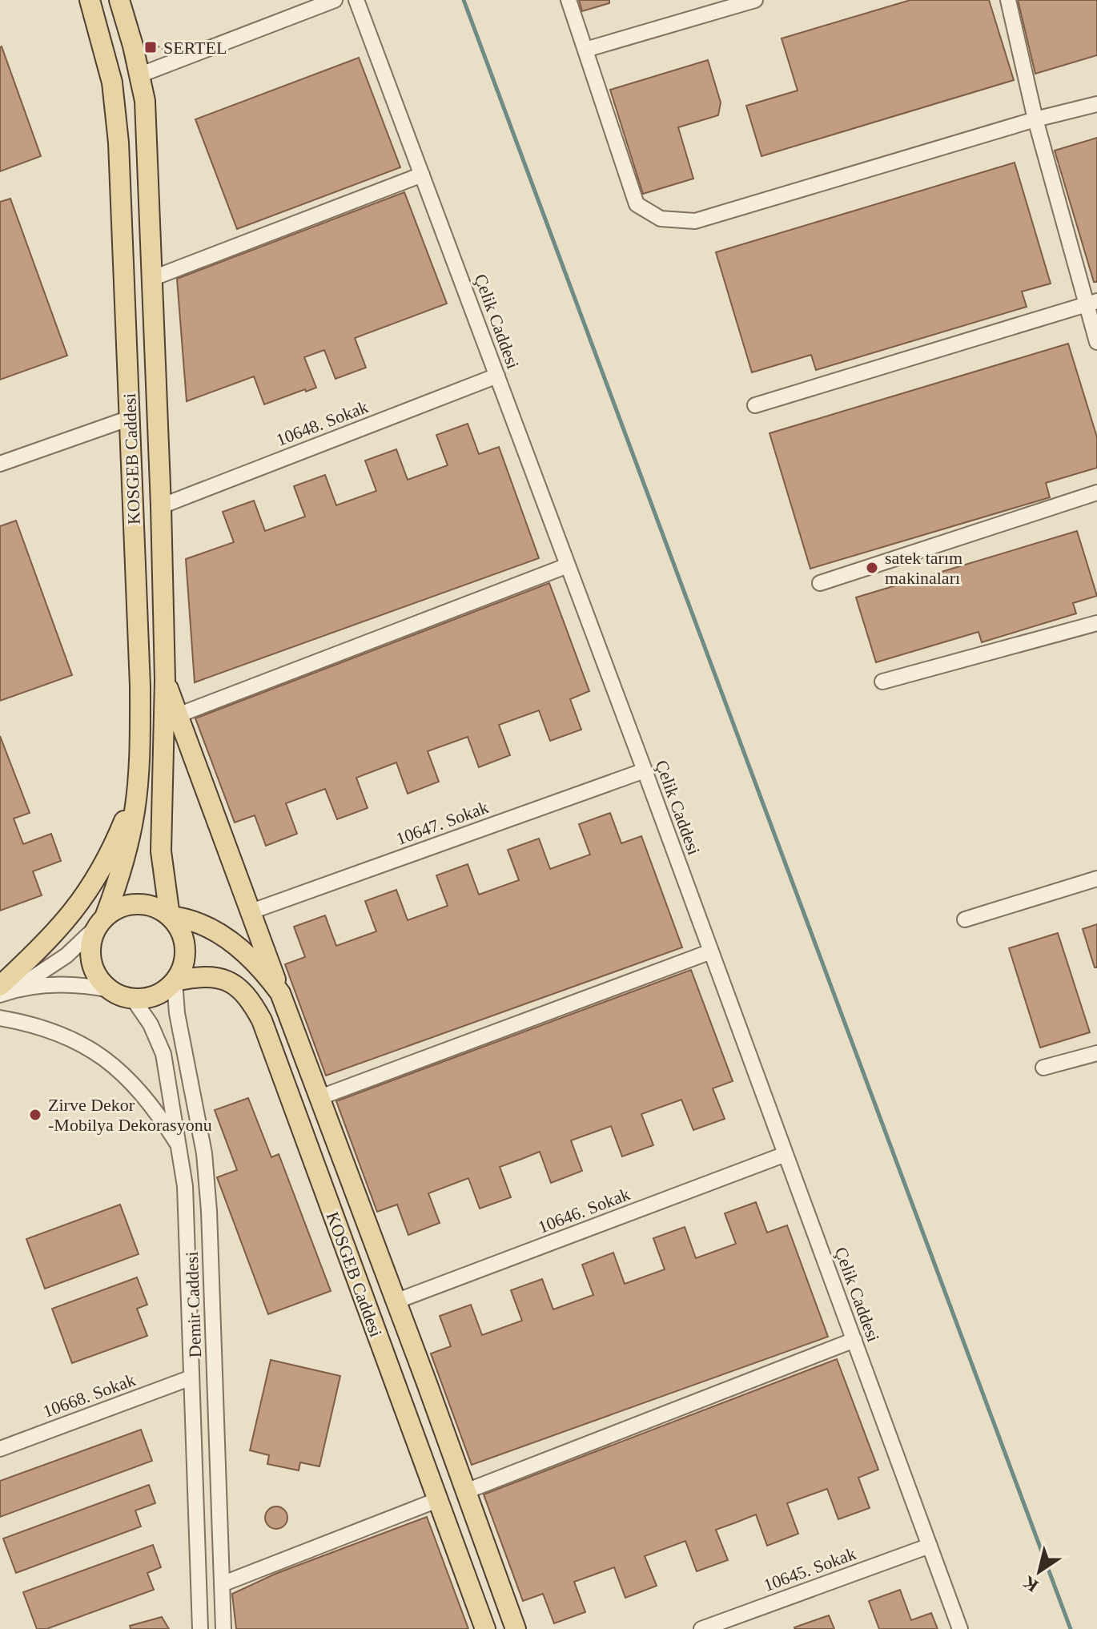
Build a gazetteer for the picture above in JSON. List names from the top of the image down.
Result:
{
  "streets": {
    "main road": ["KOSGEB Caddesi"],
    "street": [
      "Çelik Caddesi",
      "10648. Sokak",
      "10647. Sokak",
      "10646. Sokak",
      "Demir Caddesi",
      "10668. Sokak",
      "10645. Sokak"
    ]
  },
  "crossings": [
    ["Çelik Caddesi", "10648. Sokak"],
    ["Çelik Caddesi", "10647. Sokak"],
    ["Çelik Caddesi", "10646. Sokak"],
    ["Çelik Caddesi", "10645. Sokak"],
    ["10648. Sokak", "KOSGEB Caddesi"],
    ["KOSGEB Caddesi", "10647. Sokak"],
    ["KOSGEB Caddesi", "10646. Sokak"],
    ["KOSGEB Caddesi", "Demir Caddesi"],
    ["Demir Caddesi", "10668. Sokak"]
  ],
  "places": {
    "transit": ["SERTEL"],
    "other": ["satek tarım makinaları", "Zirve Dekor -Mobilya Dekorasyonu"]
  },
  "north": "bottom left"
}
